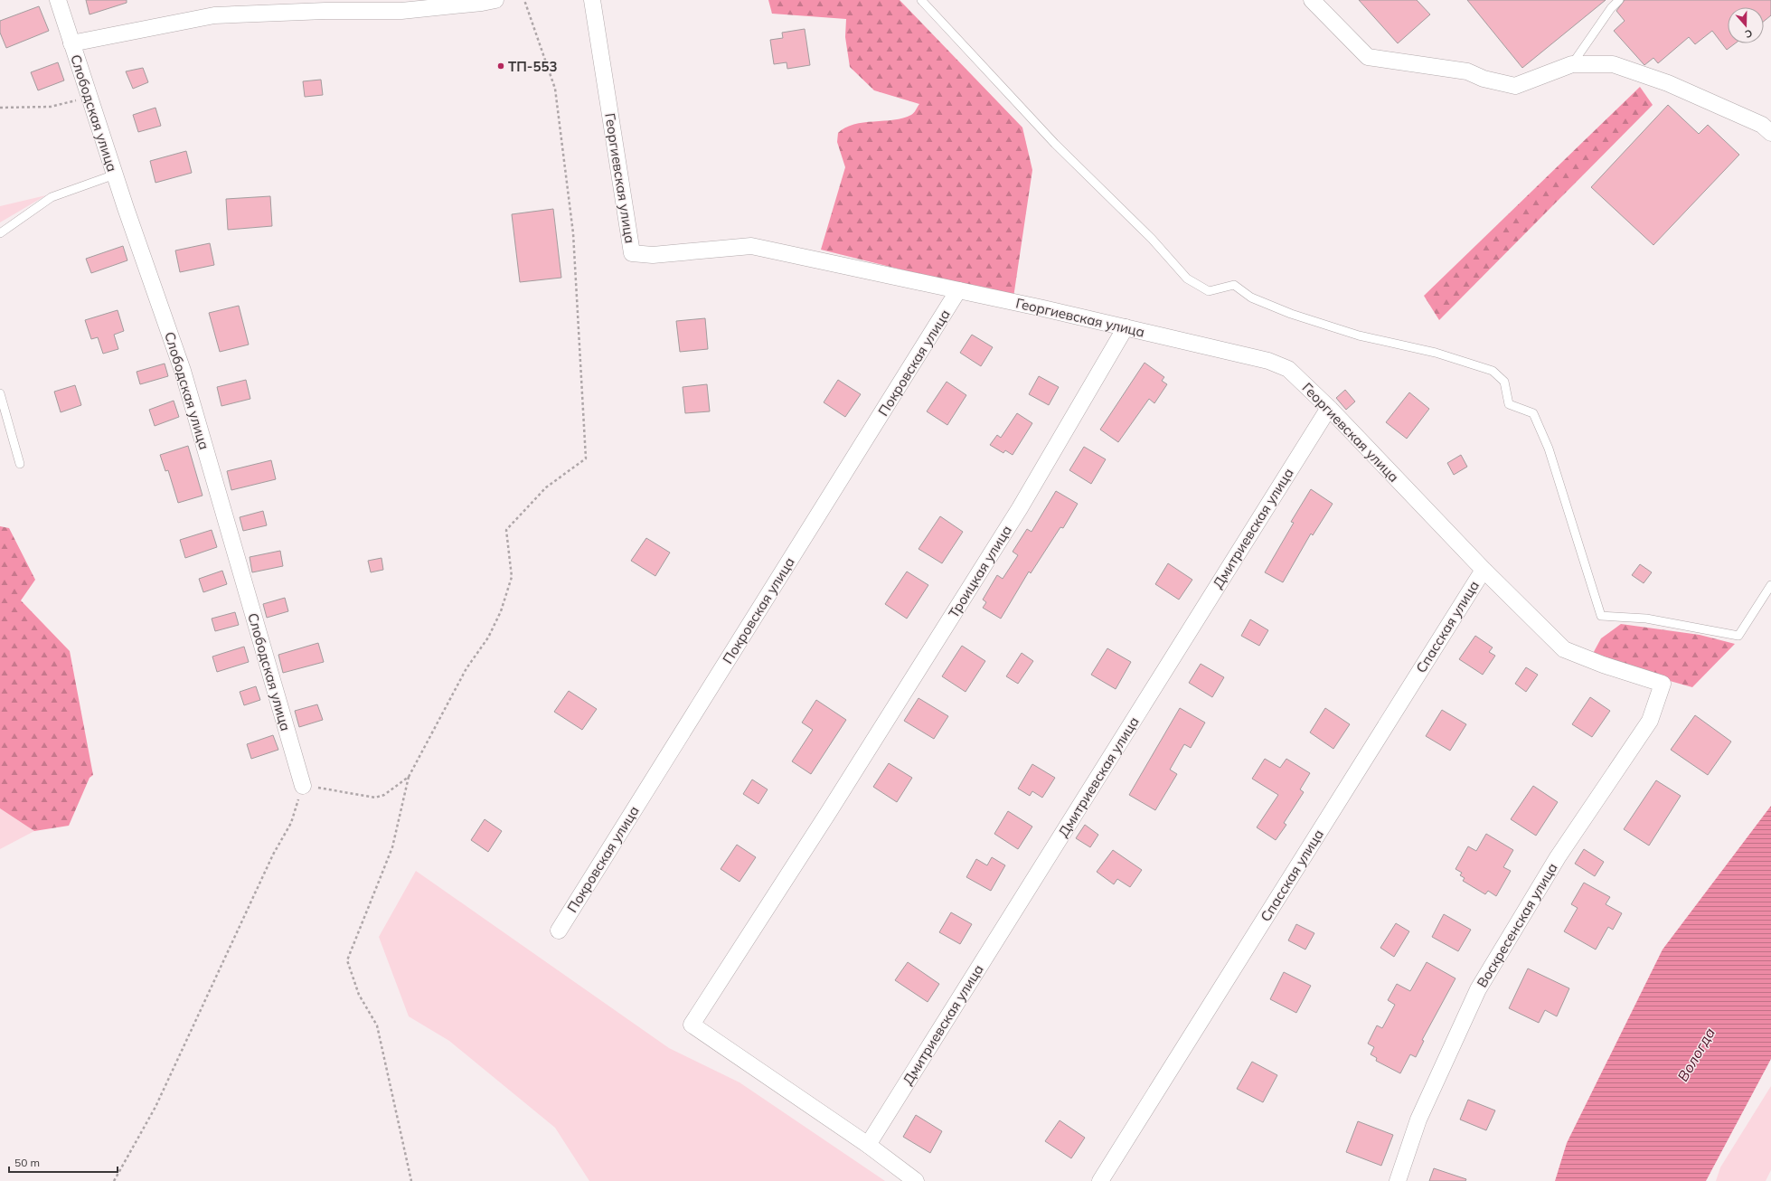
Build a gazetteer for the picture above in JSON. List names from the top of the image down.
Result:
{
  "streets": {
    "street": [
      "Слободская улица",
      "Георгиевская улица",
      "Покровская улица",
      "Дмитриевская улица",
      "Троицкая улица",
      "Спасская улица",
      "Воскресенская улица"
    ]
  },
  "crossings": [
    ["Георгиевская улица", "Покровская улица"],
    ["Георгиевская улица", "Дмитриевская улица"],
    ["Георгиевская улица", "Троицкая улица"],
    ["Георгиевская улица", "Спасская улица"],
    ["Георгиевская улица", "Воскресенская улица"],
    ["Дмитриевская улица", "Троицкая улица"]
  ],
  "water": ["Вологда"],
  "places": ["ТП-553"],
  "scale_bar": "50 m",
  "north": "bottom"
}
